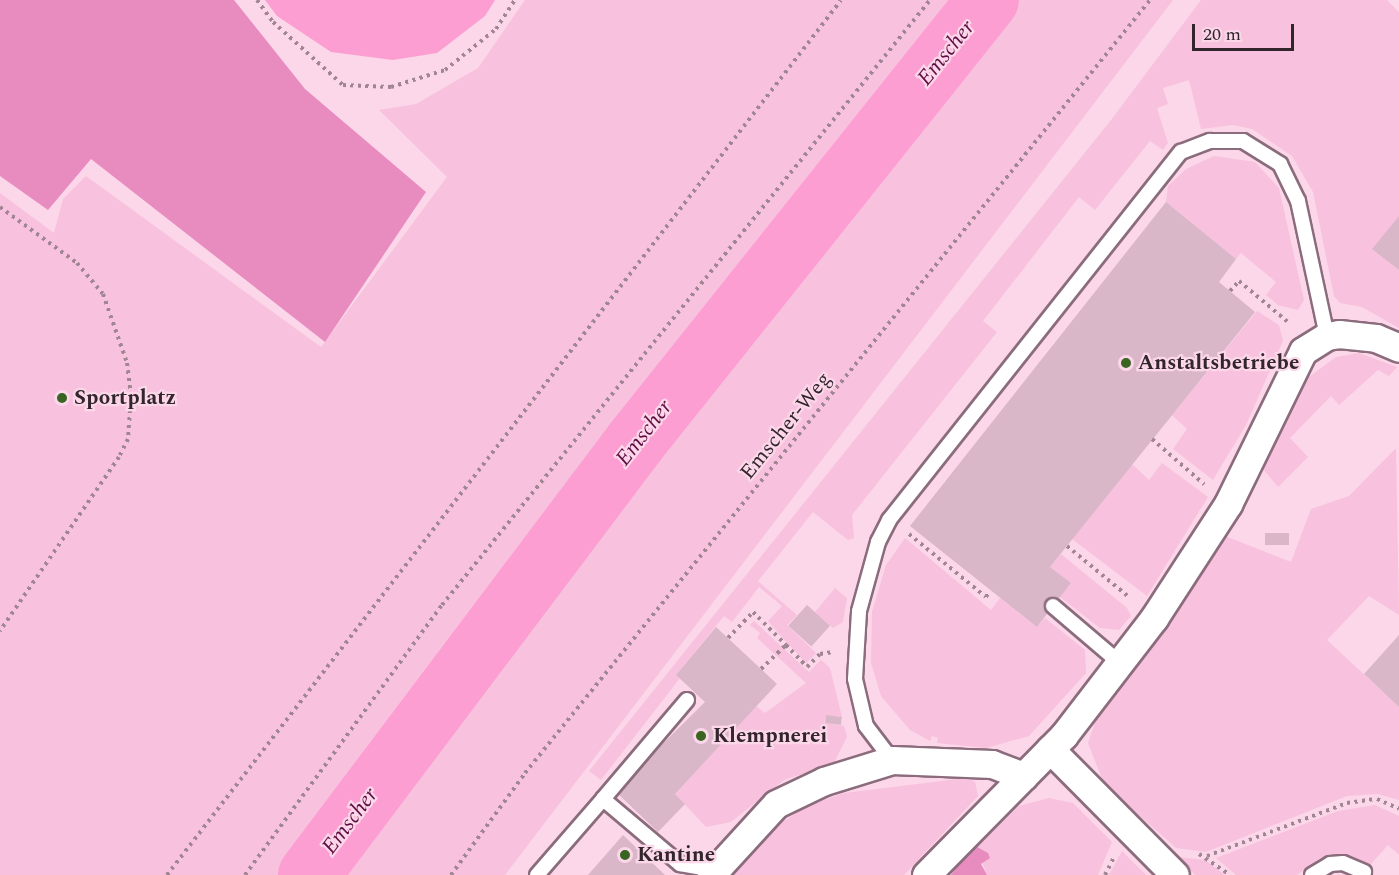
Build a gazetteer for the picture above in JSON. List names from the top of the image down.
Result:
{
  "streets": {
    "path": ["Emscher-Weg"]
  },
  "water": ["Emscher"],
  "places": [
    "Anstaltsbetriebe",
    "Sportplatz",
    "Klempnerei",
    "Kantine"
  ],
  "scale_bar": "20 m"
}
